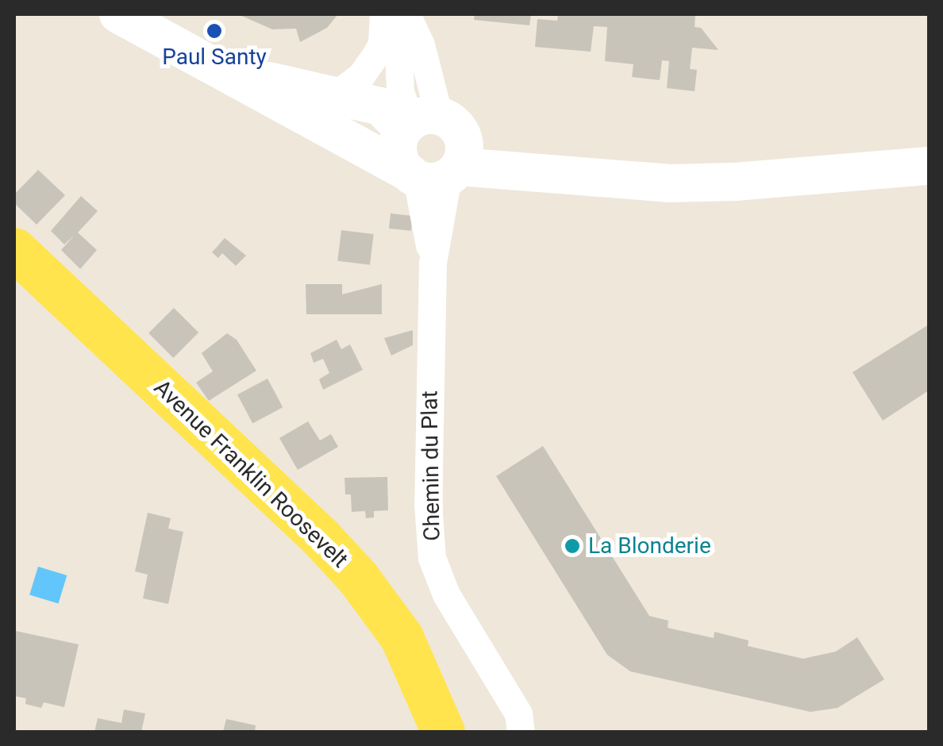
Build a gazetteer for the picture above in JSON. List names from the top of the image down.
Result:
{
  "streets": {
    "main road": ["Avenue Franklin Roosevelt"],
    "street": ["Chemin du Plat"]
  },
  "places": ["Paul Santy", "La Blonderie"]
}
